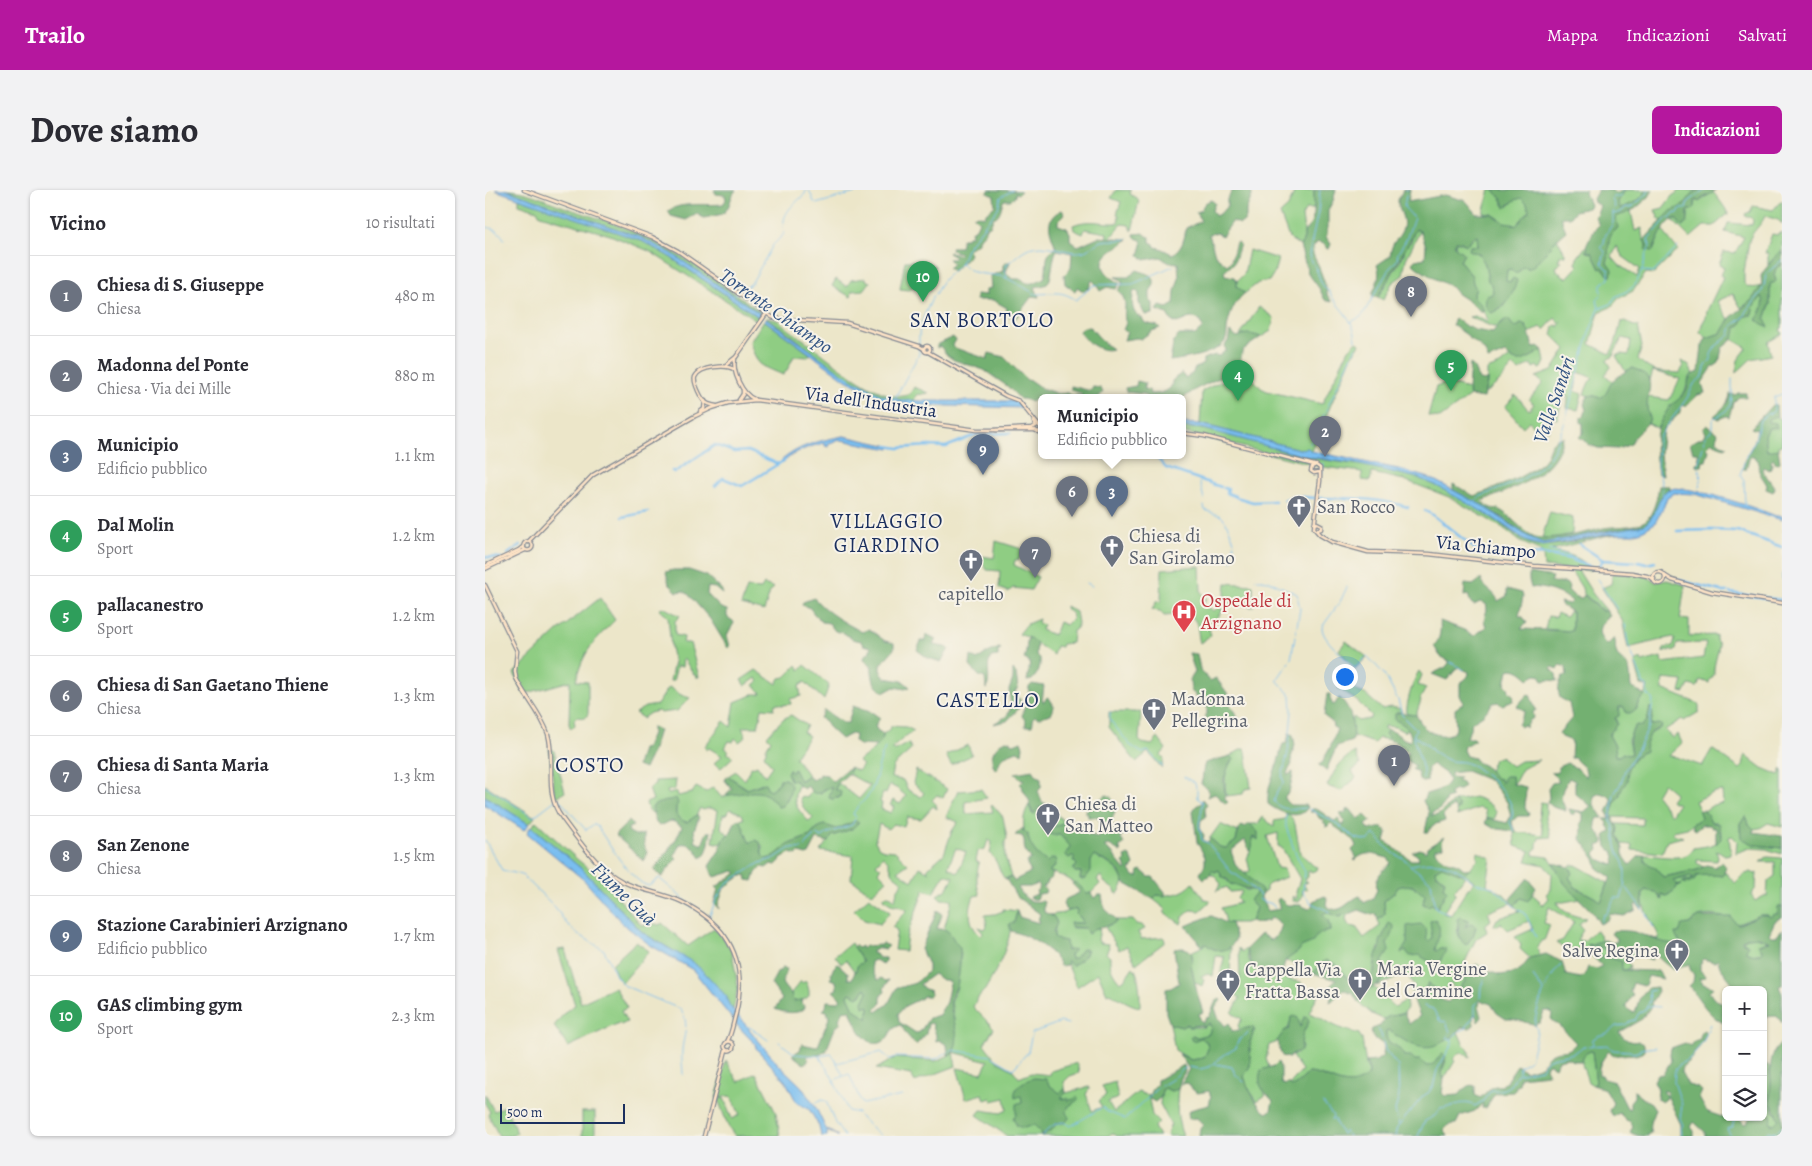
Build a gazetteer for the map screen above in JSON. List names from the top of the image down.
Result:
{
  "streets": {
    "main road": ["Via dell'Industria", "Via Chiampo"]
  },
  "districts": [
    "SAN BORTOLO",
    "VILLAGGIO GIARDINO",
    "CASTELLO",
    "COSTO"
  ],
  "water": ["Torrente Chiampo", "Valle Sandri", "Fiume Guà"],
  "places": {
    "church": [
      "San Rocco",
      "Chiesa di San Girolamo",
      "capitello",
      "Madonna Pellegrina",
      "Chiesa di San Matteo",
      "Salve Regina",
      "Maria Vergine del Carmine",
      "Cappella Via Fratta Bassa"
    ],
    "hospital": ["Ospedale di Arzignano"]
  },
  "scale_bar": "500 m",
  "page": {
    "header": "Trailo",
    "nav": ["Mappa", "Indicazioni", "Salvati"],
    "title": "Dove siamo",
    "buttons": "Indicazioni",
    "heading": ["Vicino", "10 risultati"],
    "list": [
      {
        "mark": "1",
        "name": "Chiesa di S. Giuseppe",
        "note": "Chiesa",
        "value": "480 m"
      },
      {
        "mark": "2",
        "name": "Madonna del Ponte",
        "note": "Chiesa · Via dei Mille",
        "value": "880 m"
      },
      {
        "mark": "3",
        "name": "Municipio",
        "note": "Edificio pubblico",
        "value": "1.1 km"
      },
      {
        "mark": "4",
        "name": "Dal Molin",
        "note": "Sport",
        "value": "1.2 km"
      },
      {
        "mark": "5",
        "name": "pallacanestro",
        "note": "Sport",
        "value": "1.2 km"
      },
      {
        "mark": "6",
        "name": "Chiesa di San Gaetano Thiene",
        "note": "Chiesa",
        "value": "1.3 km"
      },
      {
        "mark": "7",
        "name": "Chiesa di Santa Maria",
        "note": "Chiesa",
        "value": "1.3 km"
      },
      {
        "mark": "8",
        "name": "San Zenone",
        "note": "Chiesa",
        "value": "1.5 km"
      },
      {
        "mark": "9",
        "name": "Stazione Carabinieri Arzignano",
        "note": "Edificio pubblico",
        "value": "1.7 km"
      },
      {
        "mark": "10",
        "name": "GAS climbing gym",
        "note": "Sport",
        "value": "2.3 km"
      }
    ],
    "pins": [
      "10",
      "8",
      "5",
      "4",
      "2",
      "9",
      "3",
      "6",
      "7",
      "1"
    ],
    "popup": ["Municipio", "Edificio pubblico"],
    "map_buttons": ["+", "−"],
    "scale": "500 m"
  }
}
